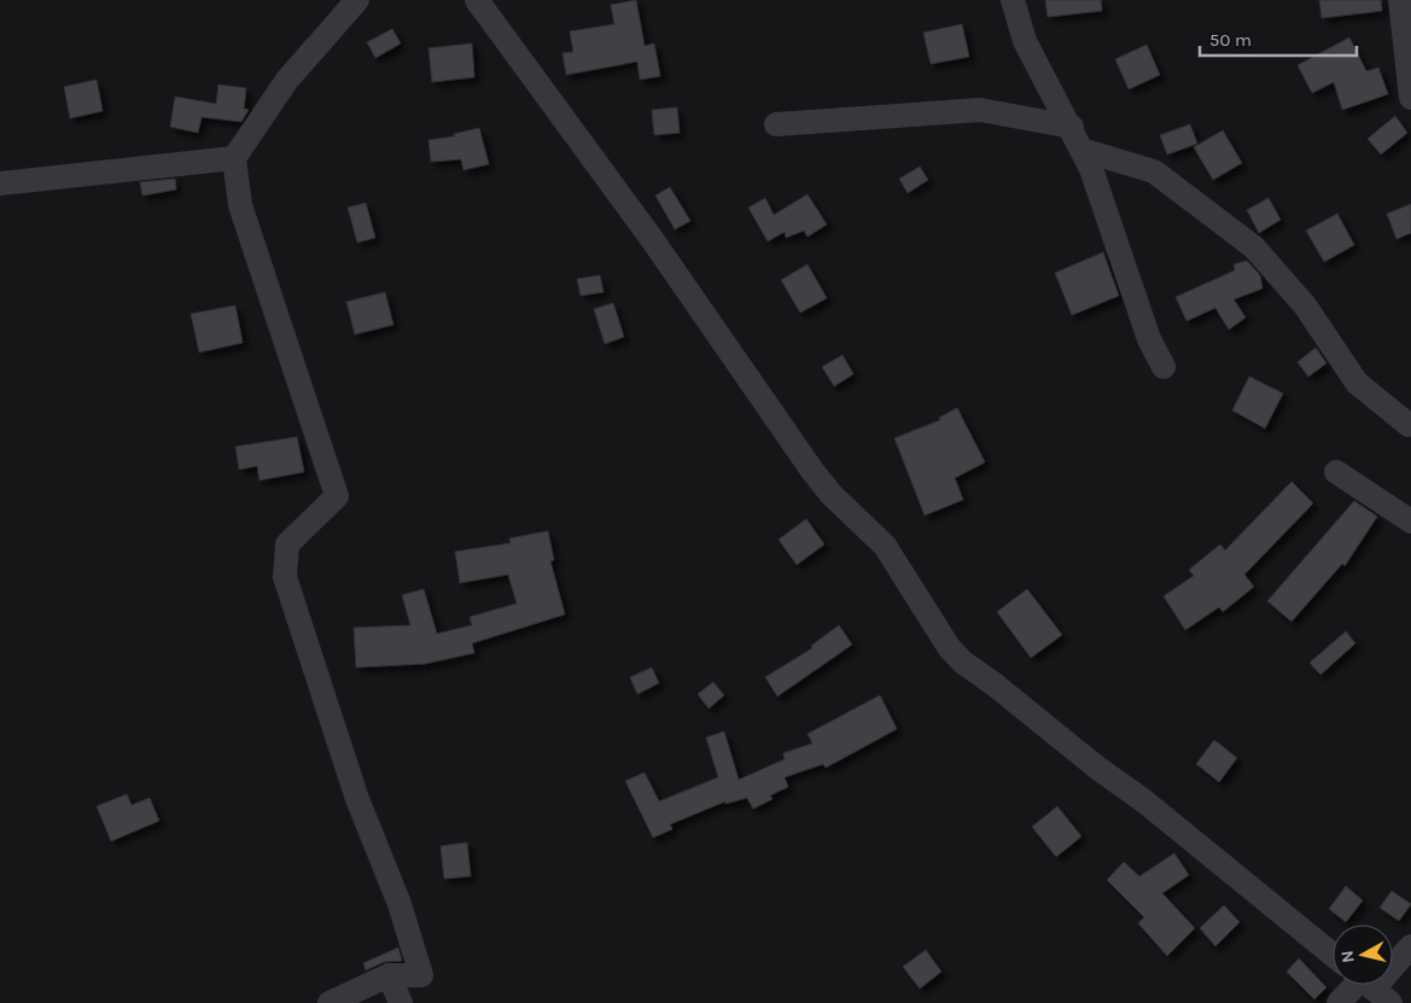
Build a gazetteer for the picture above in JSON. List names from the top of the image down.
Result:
{
  "scale_bar": "50 m",
  "north": "left"
}
